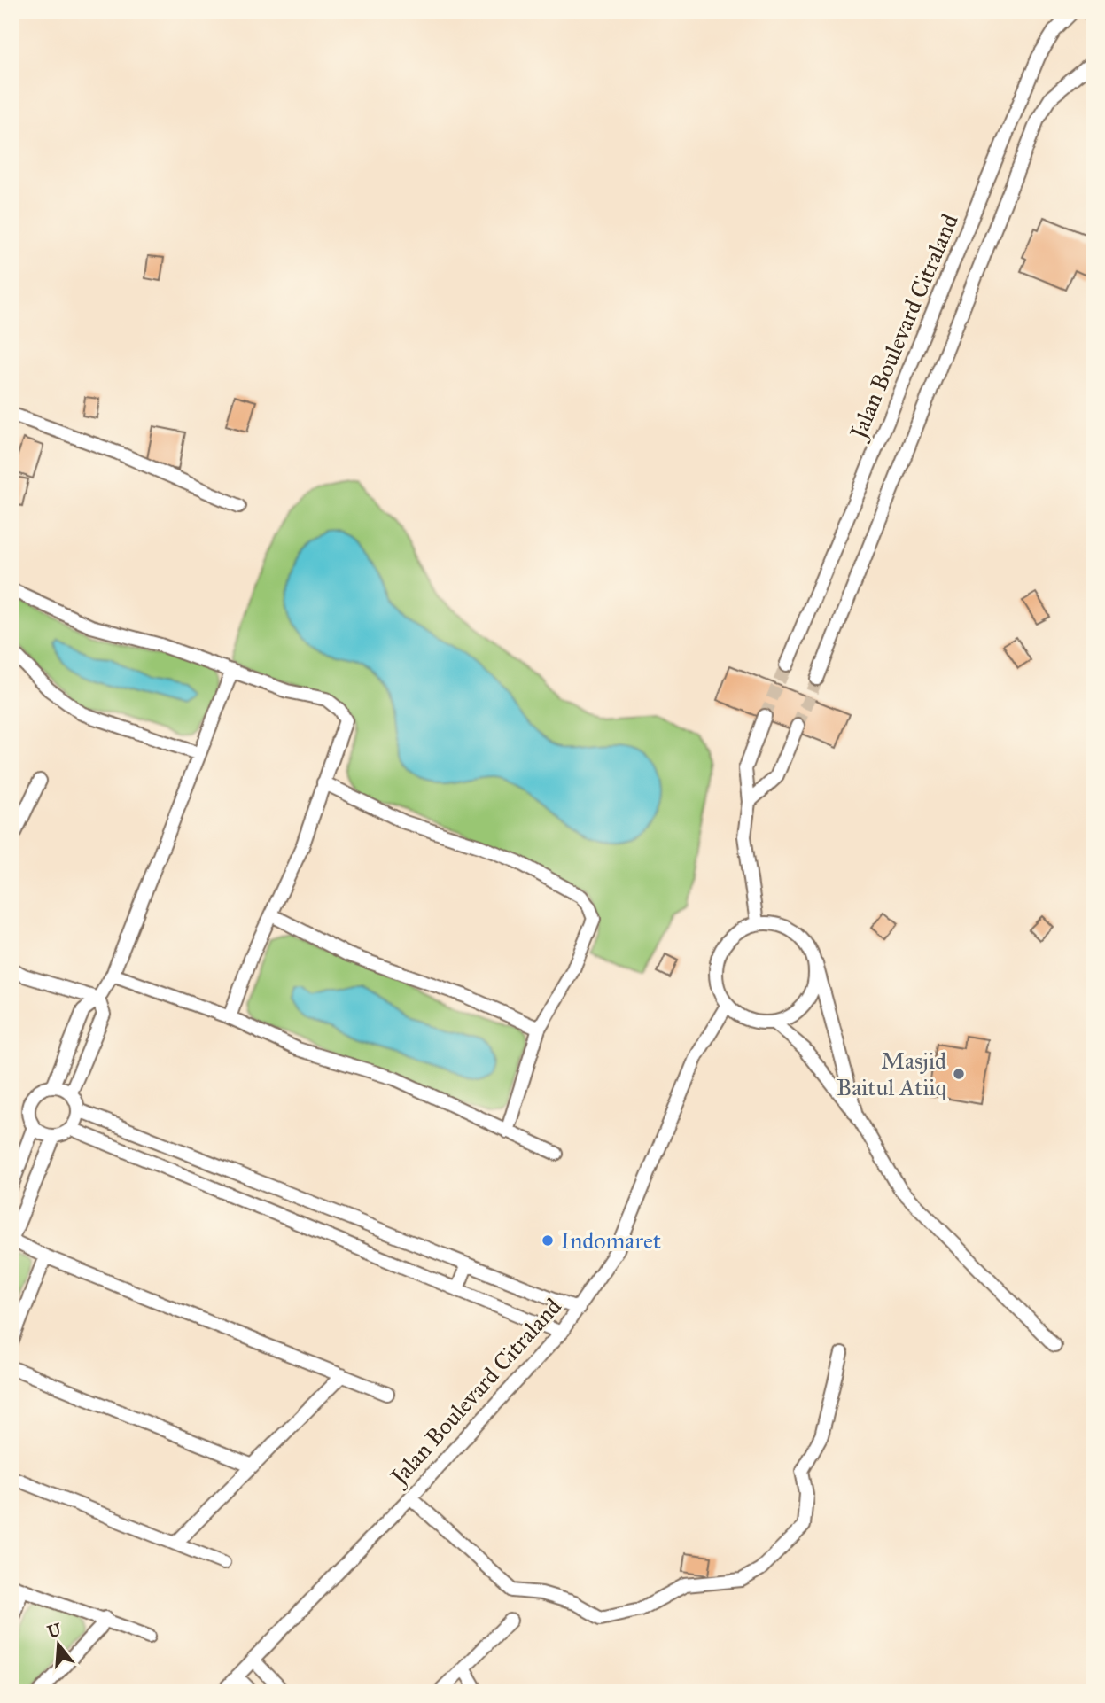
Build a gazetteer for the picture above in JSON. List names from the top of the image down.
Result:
{
  "streets": {
    "street": ["Jalan Boulevard Citraland"]
  },
  "places": ["Masjid Baitul Atiiq", "Indomaret"],
  "north": "top"
}
